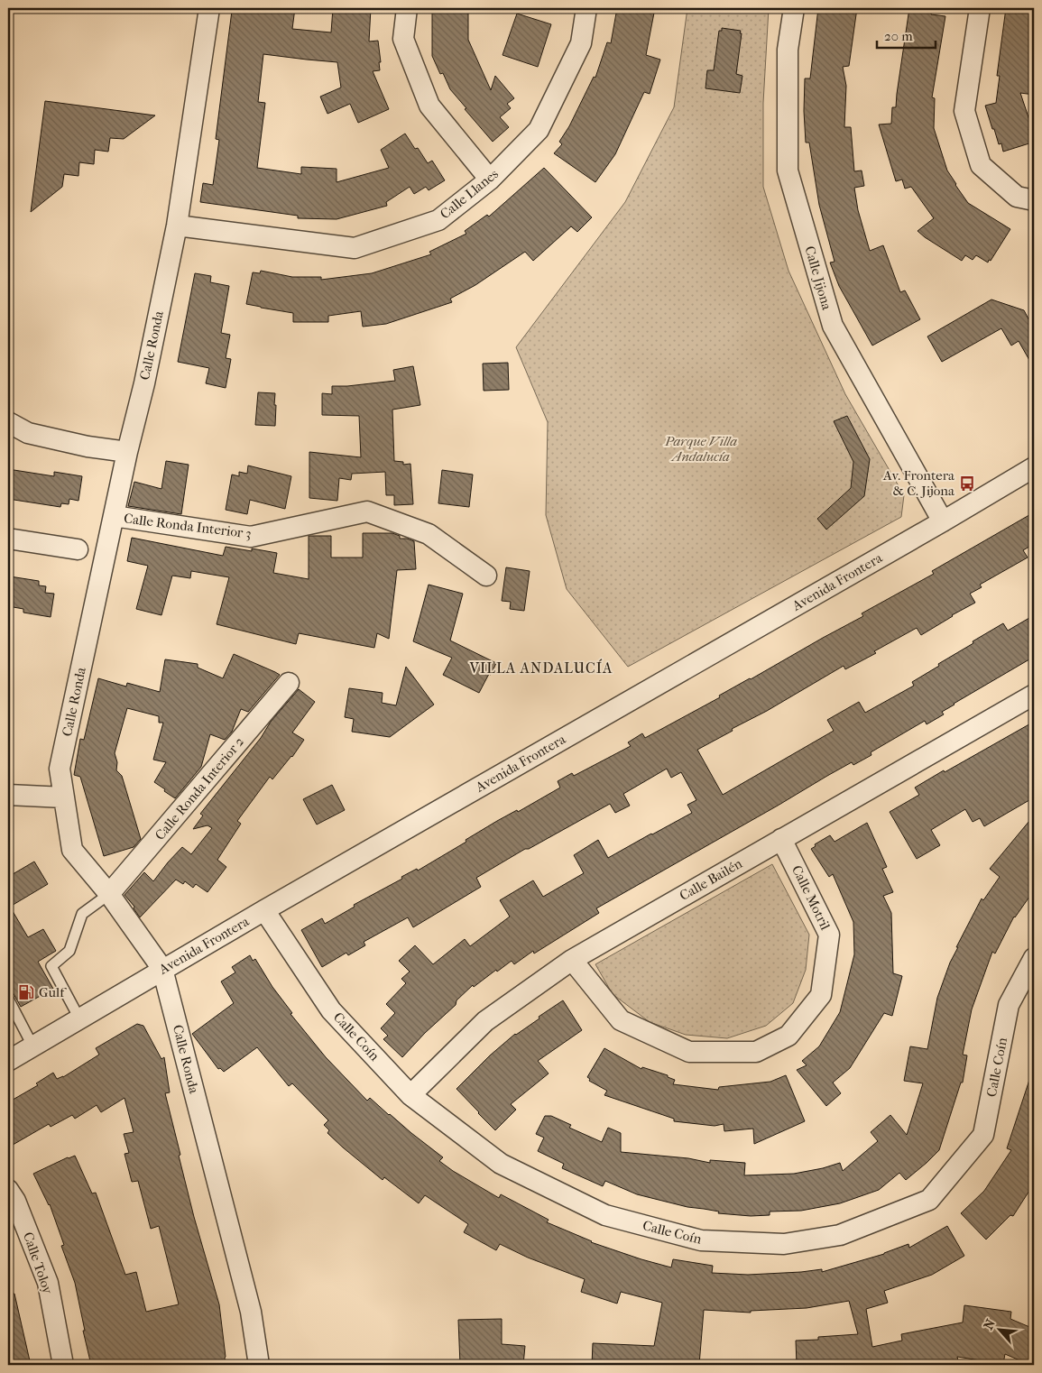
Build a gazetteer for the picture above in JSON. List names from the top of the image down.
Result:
{
  "streets": {
    "street": [
      "Calle Llanes",
      "Calle Jijona",
      "Calle Ronda",
      "Calle Ronda Interior 3",
      "Avenida Frontera",
      "Calle Ronda Interior 2",
      "Calle Bailén",
      "Calle Motril",
      "Calle Coín",
      "Calle Toloy"
    ]
  },
  "crossings": [
    ["Calle Llanes", "Calle Ronda"],
    ["Calle Jijona", "Avenida Frontera"],
    ["Calle Ronda", "Calle Ronda Interior 3"],
    ["Calle Ronda", "Avenida Frontera"],
    ["Calle Ronda", "Calle Ronda Interior 2"],
    ["Avenida Frontera", "Calle Coín"],
    ["Calle Bailén", "Calle Motril"],
    ["Calle Bailén", "Calle Coín"]
  ],
  "districts": ["VILLA ANDALUCÍA"],
  "parks": ["Parque Villa Andalucía"],
  "places": {
    "bus stop": ["Av. Frontera & C. Jijona"],
    "fuel station": ["Gulf"]
  },
  "scale_bar": "20 m",
  "north": "top left"
}
